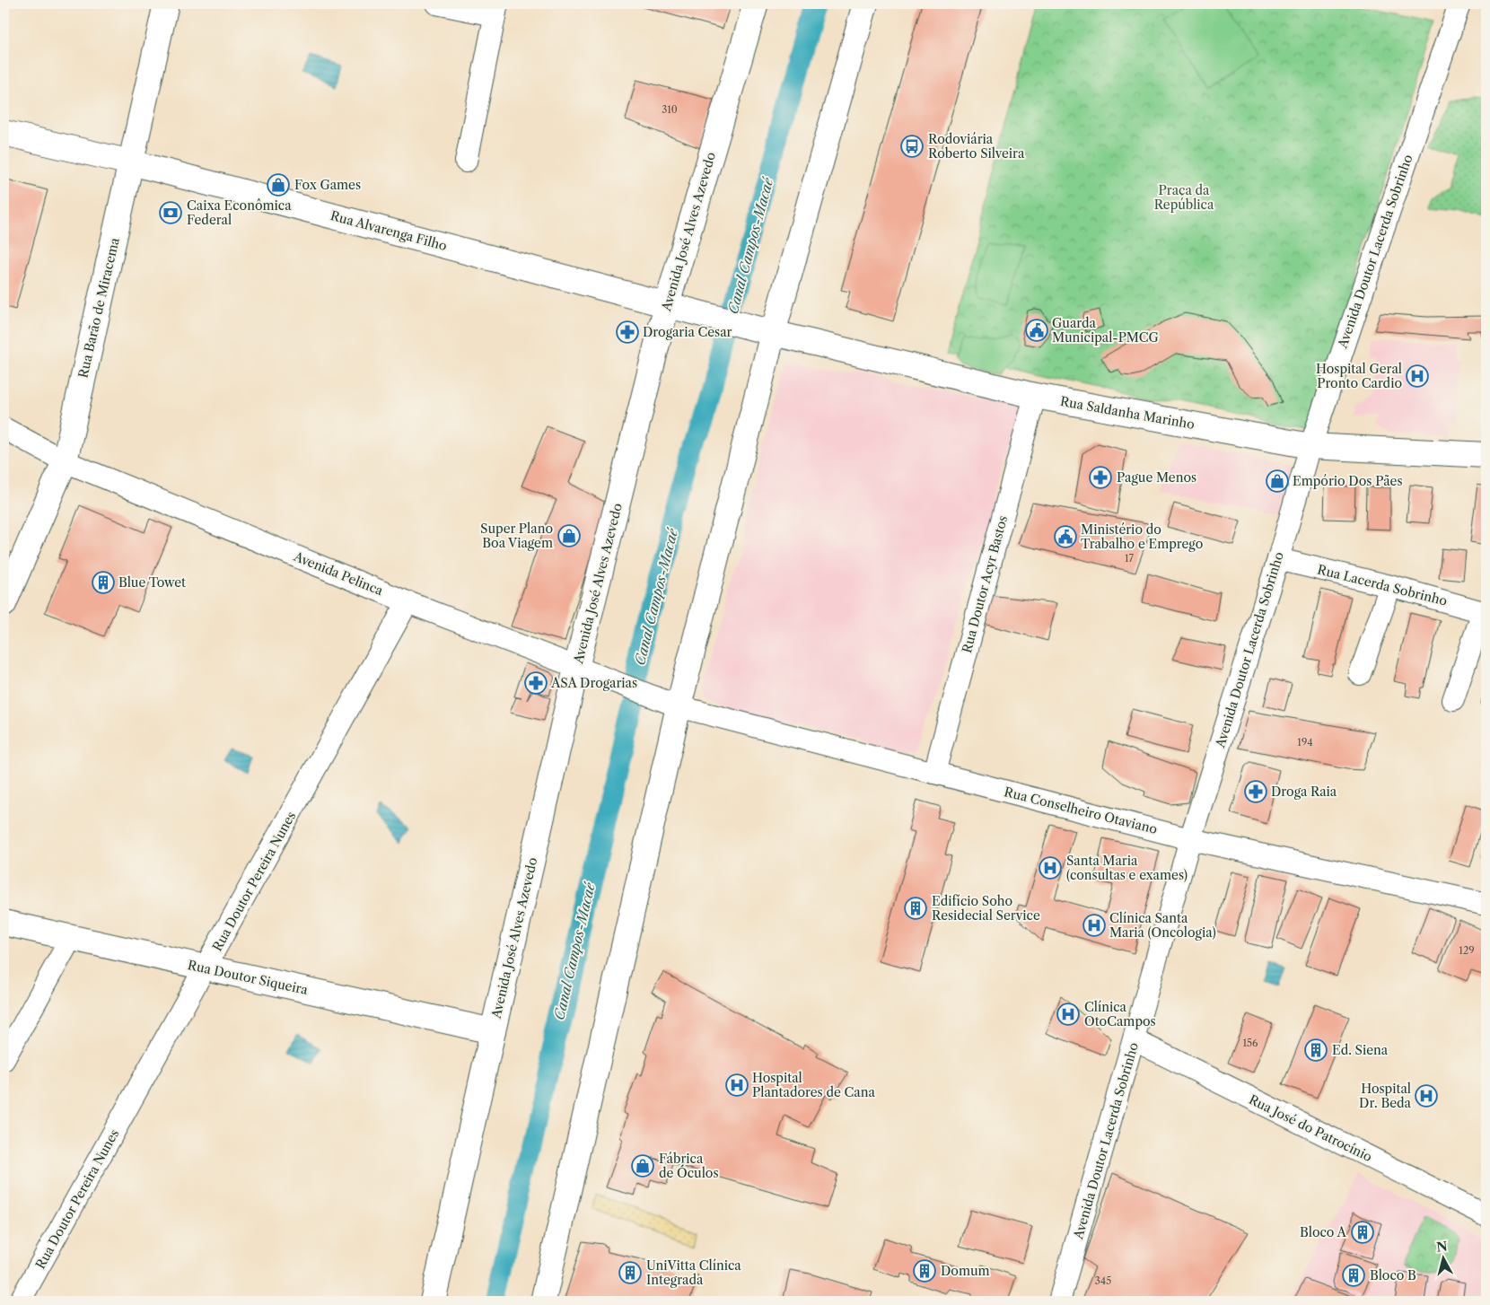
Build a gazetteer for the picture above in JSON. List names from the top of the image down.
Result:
{
  "streets": {
    "main road": [
      "Rua Alvarenga Filho",
      "Avenida José Alves Azevedo",
      "Rua Barão de Miracema",
      "Rua Saldanha Marinho",
      "Rua Doutor Siqueira"
    ],
    "street": [
      "Avenida Doutor Lacerda Sobrinho",
      "Avenida Pelinca",
      "Rua Doutor Acyr Bastos",
      "Rua Lacerda Sobrinho",
      "Rua Conselheiro Otaviano",
      "Rua Doutor Pereira Nunes",
      "Rua José do Patrocínio"
    ]
  },
  "crossings": [
    ["Rua Alvarenga Filho", "Avenida José Alves Azevedo"],
    ["Rua Alvarenga Filho", "Rua Barão de Miracema"],
    ["Rua Alvarenga Filho", "Rua Saldanha Marinho"],
    ["Avenida José Alves Azevedo", "Avenida Pelinca"],
    ["Avenida José Alves Azevedo", "Rua Doutor Siqueira"],
    ["Avenida Doutor Lacerda Sobrinho", "Rua Saldanha Marinho"],
    ["Avenida Doutor Lacerda Sobrinho", "Rua Lacerda Sobrinho"],
    ["Avenida Doutor Lacerda Sobrinho", "Rua Conselheiro Otaviano"],
    ["Avenida Doutor Lacerda Sobrinho", "Rua José do Patrocínio"],
    ["Rua Barão de Miracema", "Avenida Pelinca"],
    ["Rua Saldanha Marinho", "Rua Doutor Acyr Bastos"],
    ["Avenida Pelinca", "Rua Conselheiro Otaviano"],
    ["Avenida Pelinca", "Rua Doutor Pereira Nunes"],
    ["Rua Doutor Acyr Bastos", "Rua Conselheiro Otaviano"],
    ["Rua Doutor Pereira Nunes", "Rua Doutor Siqueira"]
  ],
  "water": ["Canal Campos-Macaé"],
  "parks": ["Praça da República"],
  "places": {
    "bus stop": ["Rodoviária Roberto Silveira"],
    "shop": [
      "Fox Games",
      "Empório Dos Pães",
      "Super Plano Boa Viagem",
      "Fábrica de Óculos"
    ],
    "bank": ["Caixa Econômica Federal"],
    "public building": ["Guarda Municipal-PMCG", "Ministério do Trabalho e Emprego"],
    "pharmacy": [
      "Drogaria Cesar",
      "Pague Menos",
      "ASA Drogarias",
      "Droga Raia"
    ],
    "hospital": [
      "Hospital Geral Pronto Cardio",
      "Santa Maria (consultas e exames)",
      "Clínica Santa Maria (Oncologia)",
      "Clínica OtoCampos",
      "Hospital Plantadores de Cana",
      "Hospital Dr. Beda"
    ],
    "building": [
      "Blue Towet",
      "Edifício Soho Residecial Service",
      "Ed. Siena",
      "Bloco A",
      "Domum",
      "UniVitta Clínica Integrada",
      "Bloco B"
    ]
  },
  "house_numbers": [
    "310",
    "17",
    "194",
    "129",
    "156",
    "345"
  ],
  "north": "top"
}
